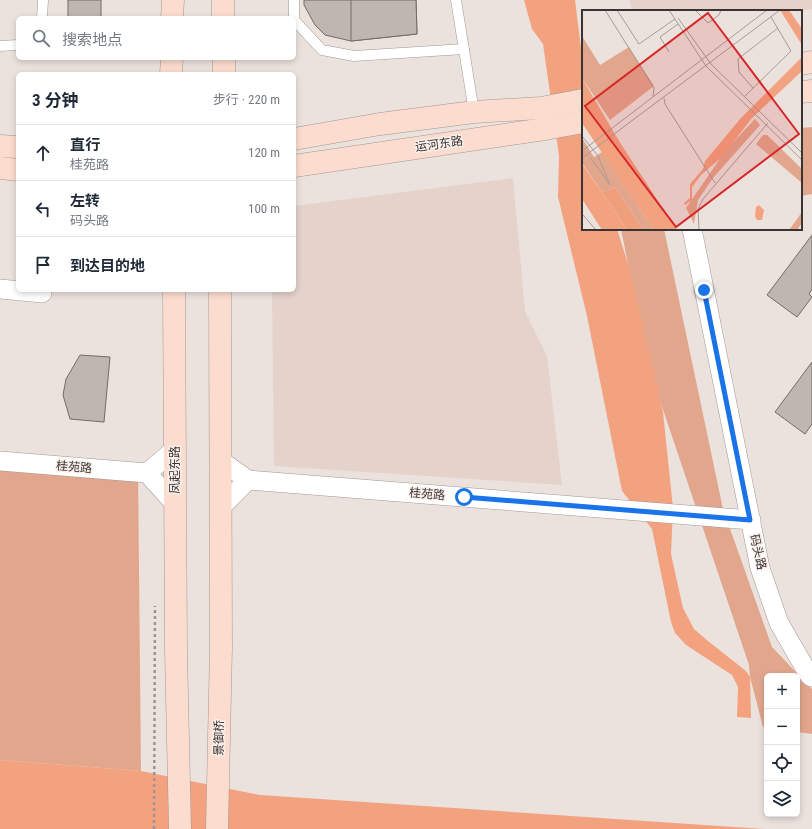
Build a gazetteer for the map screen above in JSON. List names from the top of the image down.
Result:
{
  "streets": {
    "main road": ["运河东路", "凤起东路", "景御桥"],
    "street": ["桂苑路", "码头路"]
  },
  "crossings": [
    ["桂苑路", "码头路"]
  ],
  "page": {
    "search": "搜索地点",
    "heading": ["3 分钟", "步行 · 220 m"],
    "list": [
      ["直行", "桂苑路", "120 m"],
      ["左转", "码头路", "100 m"],
      "到达目的地"
    ],
    "map_buttons": ["+", "−"]
  }
}
